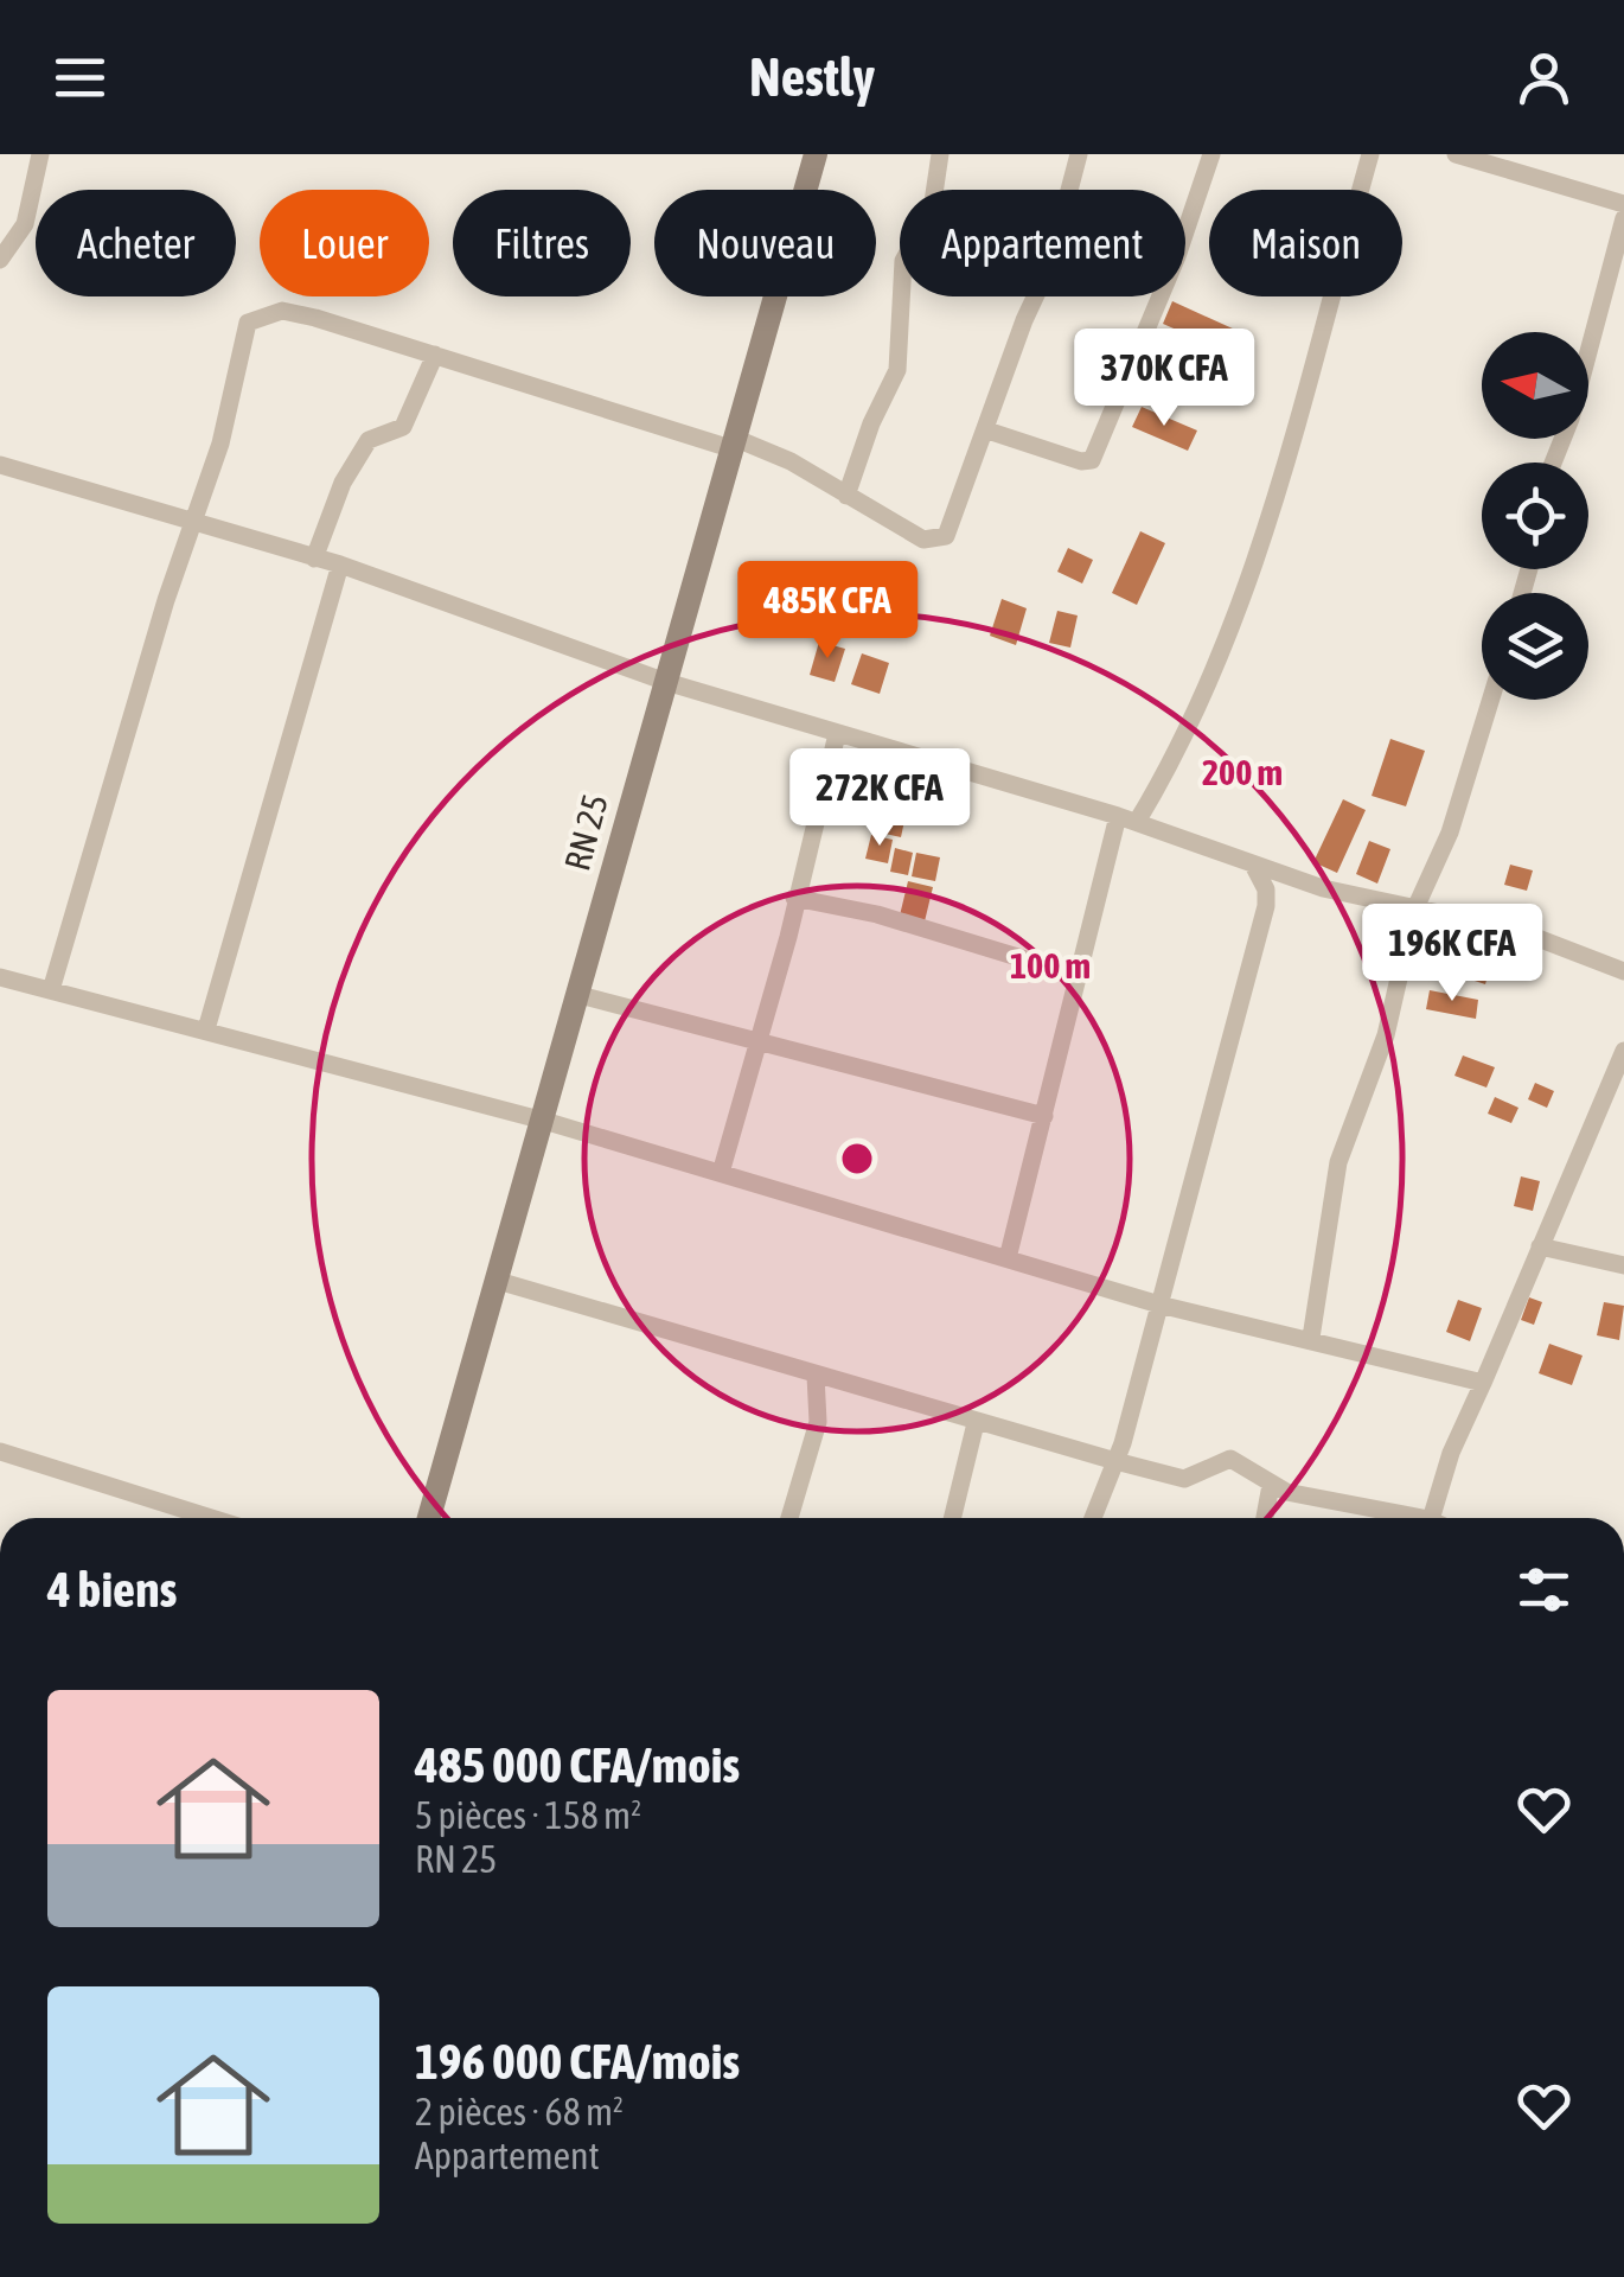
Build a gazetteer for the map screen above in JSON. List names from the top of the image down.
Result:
{
  "streets": {
    "main road": ["RN 25"]
  },
  "north": "left",
  "page": {
    "header": "Nestly",
    "chip": [
      "Acheter",
      "Louer",
      "Filtres",
      "Nouveau",
      "Appartement",
      "Maison"
    ],
    "price": [
      "370K CFA",
      "485K CFA",
      "272K CFA",
      "196K CFA"
    ],
    "heading": "4 biens",
    "list": [
      {
        "name": "485 000 CFA/mois",
        "note": "5 pièces · 158 m² · RN 25"
      },
      {
        "name": "196 000 CFA/mois",
        "note": "2 pièces · 68 m² · Appartement"
      }
    ]
  },
  "rings": ["200 m", "100 m"]
}
